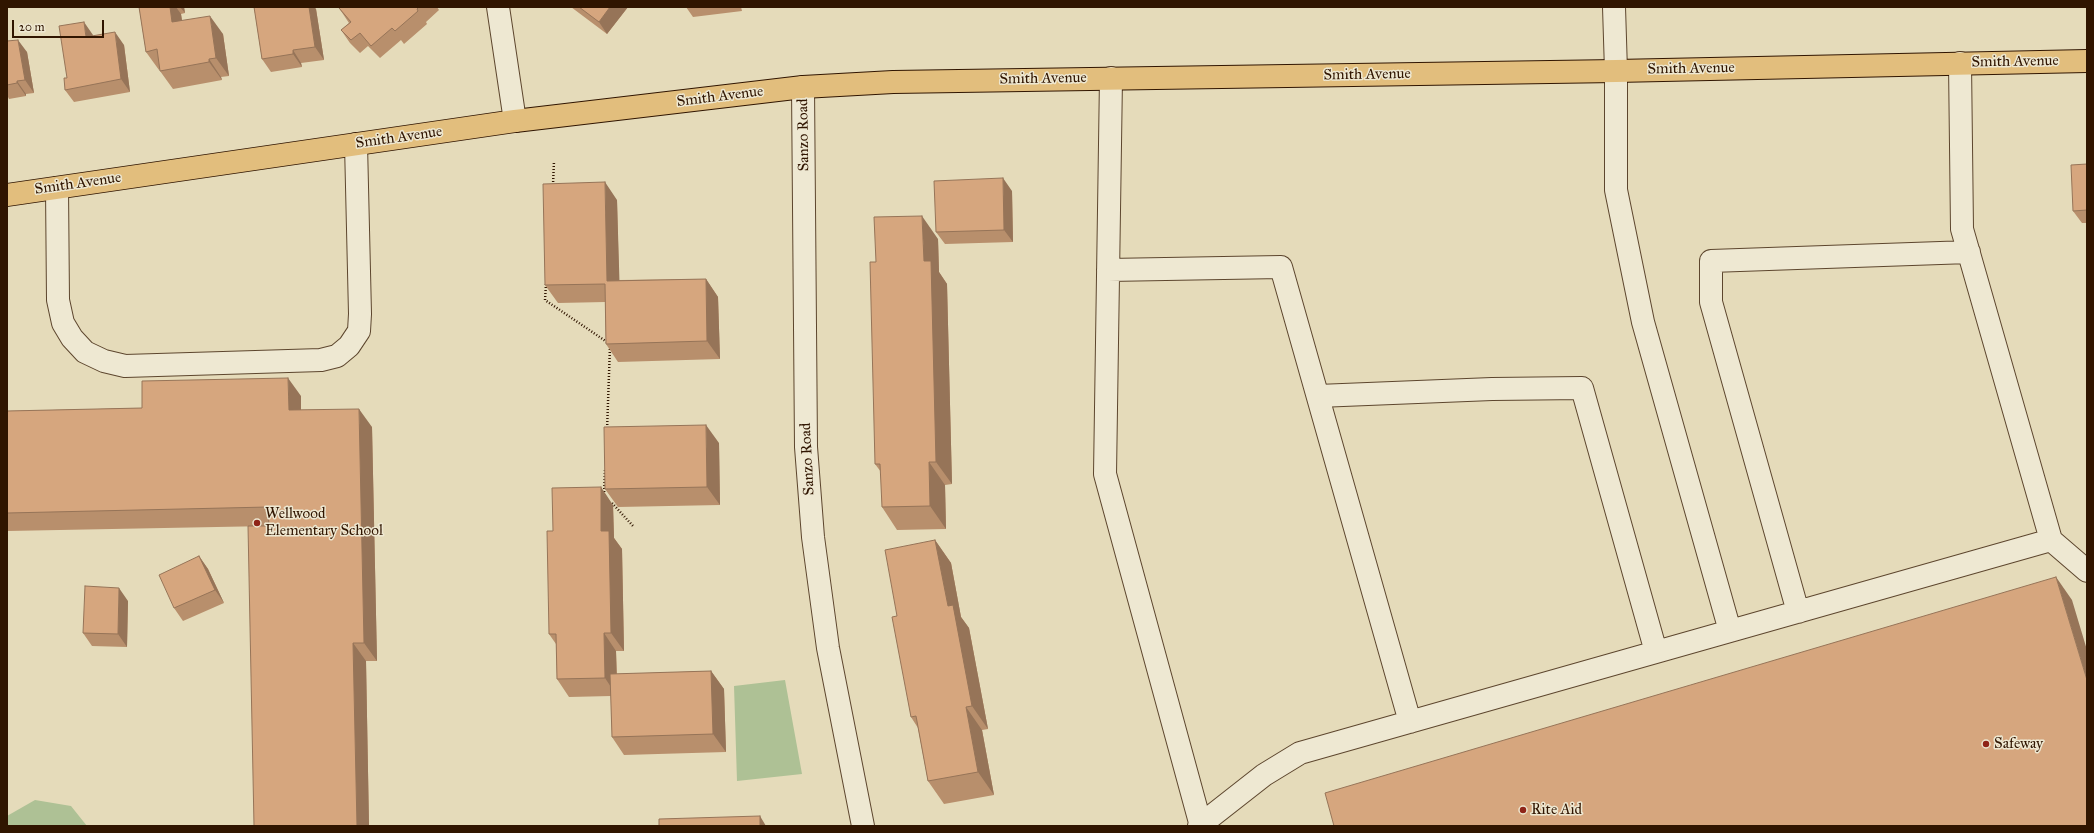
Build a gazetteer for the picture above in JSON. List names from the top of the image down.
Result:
{
  "streets": {
    "main road": ["Smith Avenue"],
    "street": ["Sanzo Road"]
  },
  "crossings": [
    ["Smith Avenue", "Sanzo Road"]
  ],
  "places": ["Wellwood Elementary School", "Safeway", "Rite Aid"],
  "scale_bar": "20 m"
}
